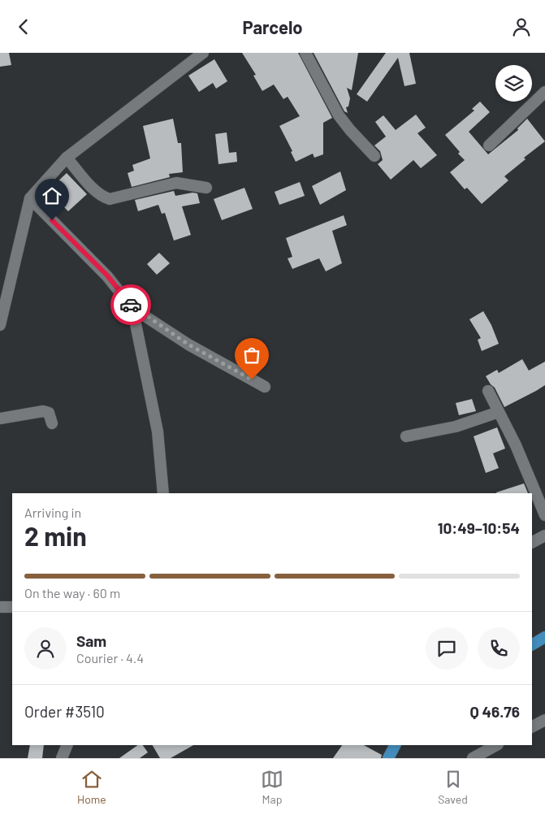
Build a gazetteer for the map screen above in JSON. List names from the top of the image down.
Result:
{
  "page": {
    "header": "Parcelo",
    "heading": ["2 min", "Arriving in", "10:49–10:54"],
    "panel": [
      "Sam",
      "Courier · 4.4",
      "Order #3510",
      "Q 46.76"
    ],
    "bar": "On the way · 60 m",
    "tabs": ["Home", "Map", "Saved"]
  }
}
